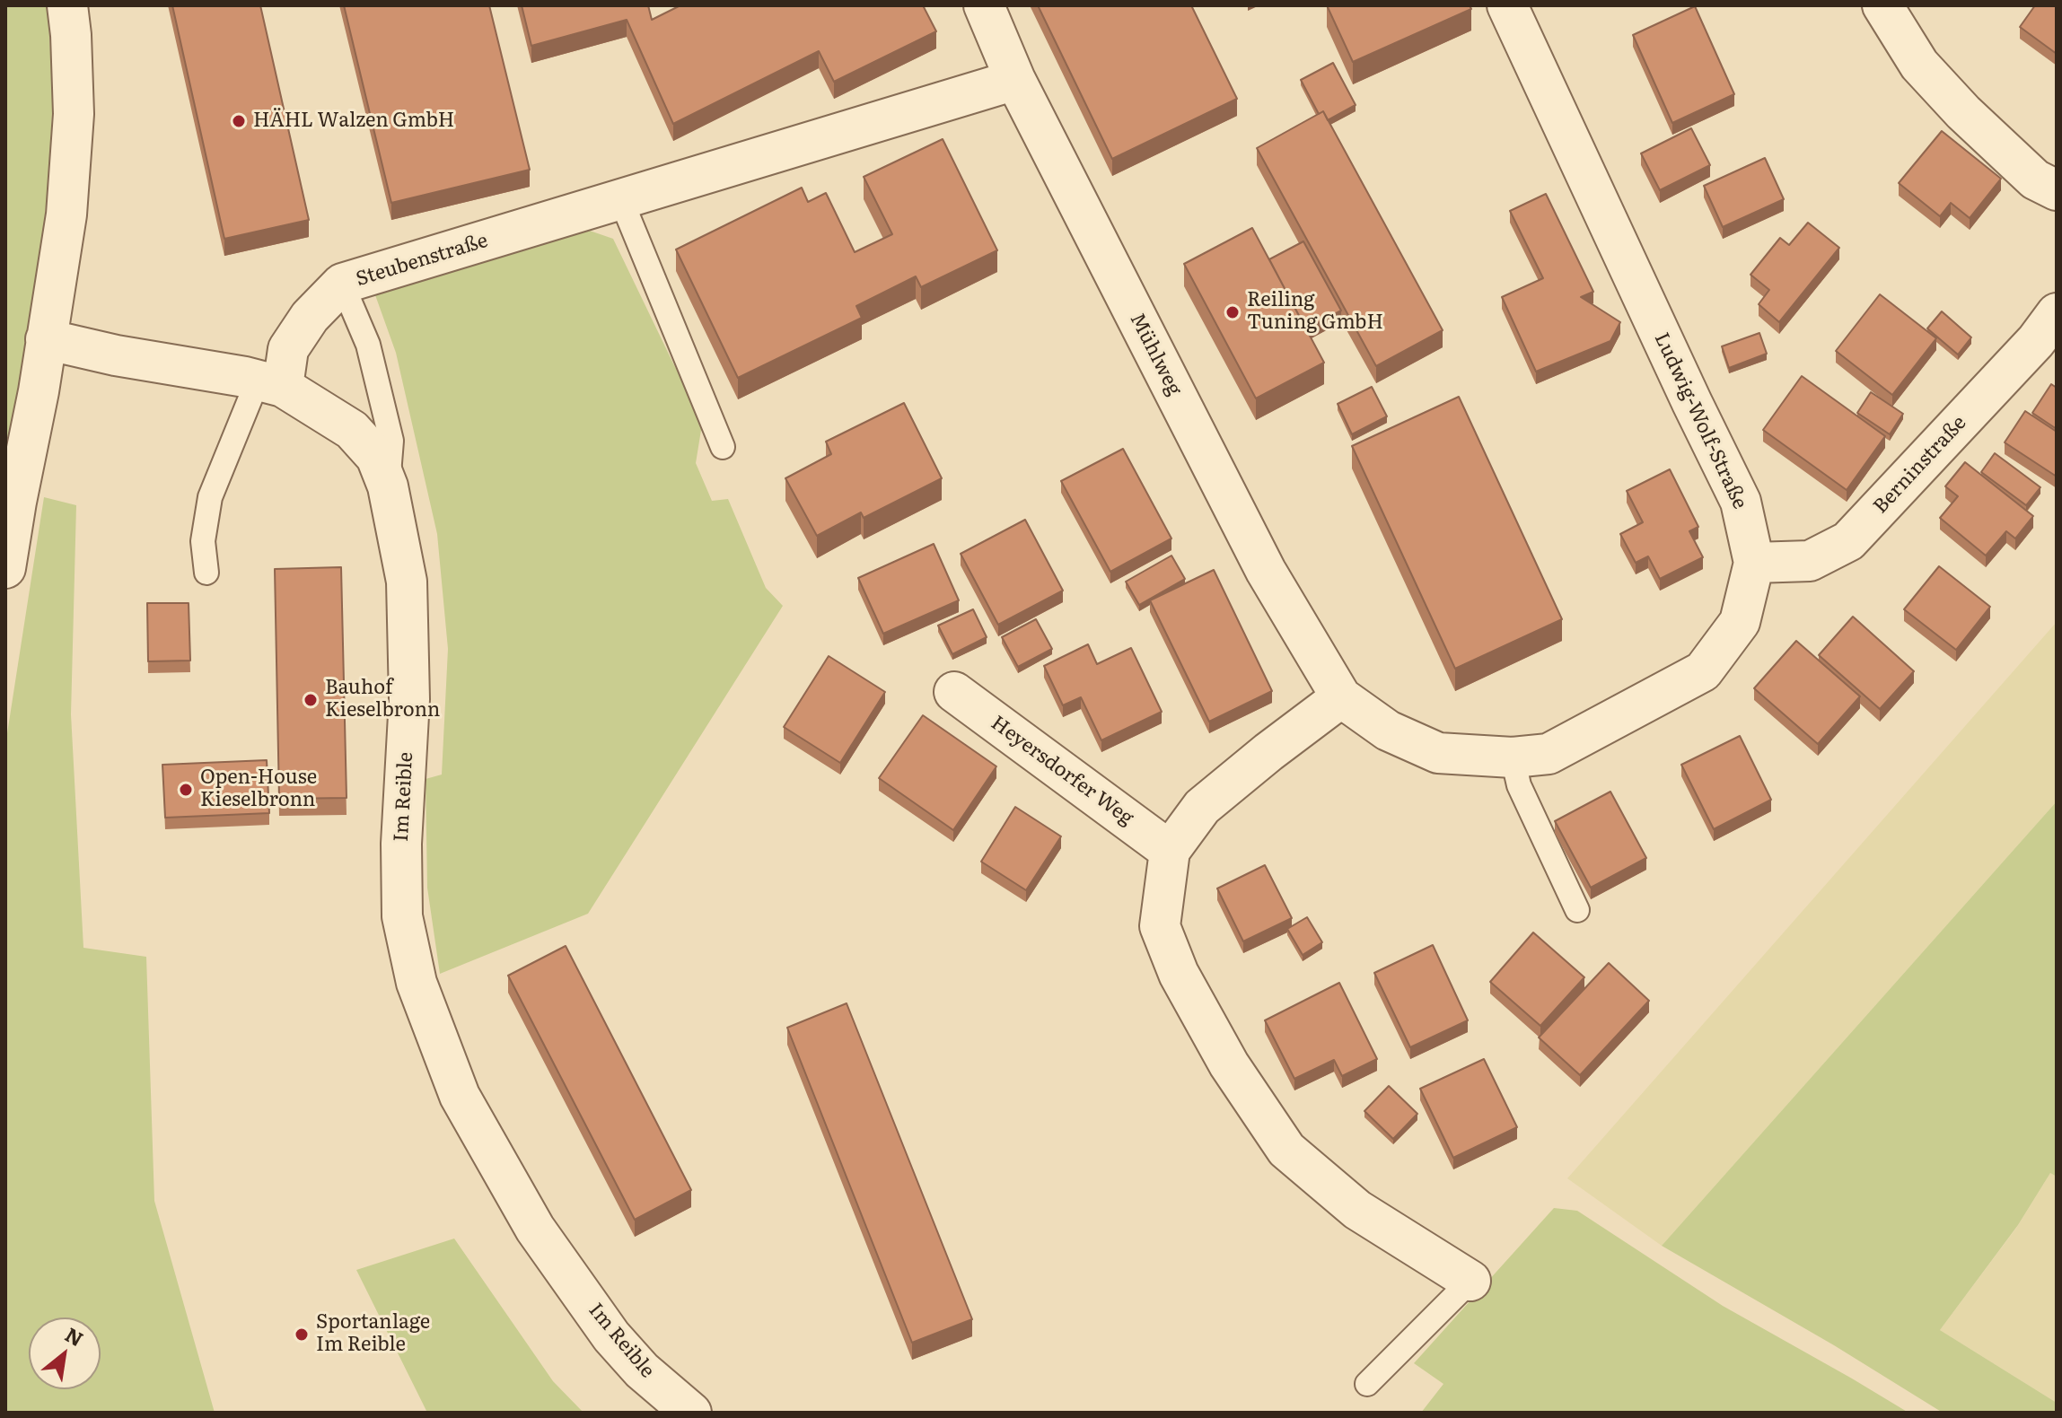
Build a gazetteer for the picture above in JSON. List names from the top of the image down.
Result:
{
  "streets": {
    "street": [
      "Steubenstraße",
      "Mühlweg",
      "Ludwig-Wolf-Straße",
      "Berninstraße",
      "Heyersdorfer Weg",
      "Im Reible"
    ]
  },
  "crossings": [
    ["Steubenstraße", "Mühlweg"],
    ["Steubenstraße", "Im Reible"],
    ["Mühlweg", "Ludwig-Wolf-Straße"],
    ["Ludwig-Wolf-Straße", "Berninstraße"]
  ],
  "places": [
    "HÄHL Walzen GmbH",
    "Reiling Tuning GmbH",
    "Bauhof Kieselbronn",
    "Open-House Kieselbronn",
    "Sportanlage Im Reible"
  ],
  "north": "top right"
}
